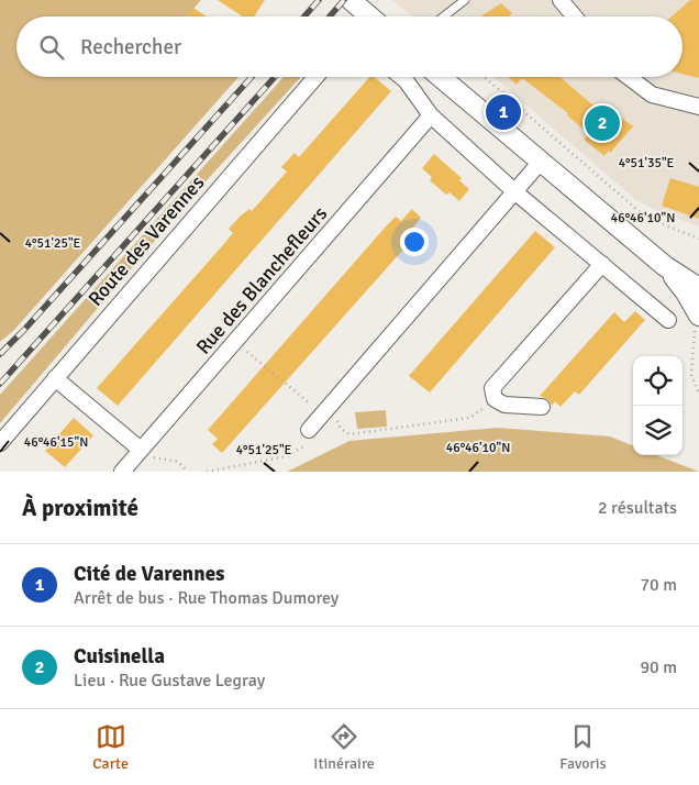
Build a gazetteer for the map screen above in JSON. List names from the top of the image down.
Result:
{
  "streets": {
    "street": ["Route des Varennes", "Rue des Blanchefleurs"]
  },
  "page": {
    "search": "Rechercher",
    "pins": ["1", "2"],
    "heading": ["À proximité", "2 résultats"],
    "list": [
      {
        "mark": "1",
        "name": "Cité de Varennes",
        "note": "Arrêt de bus · Rue Thomas Dumorey",
        "value": "70 m"
      },
      {
        "mark": "2",
        "name": "Cuisinella",
        "note": "Lieu · Rue Gustave Legray",
        "value": "90 m"
      }
    ],
    "nav": ["Carte", "Itinéraire", "Favoris"]
  },
  "coordinates": [
    "4°51'35\"E",
    "46°46'10\"N",
    "4°51'25\"E",
    "46°46'15\"N"
  ]
}
